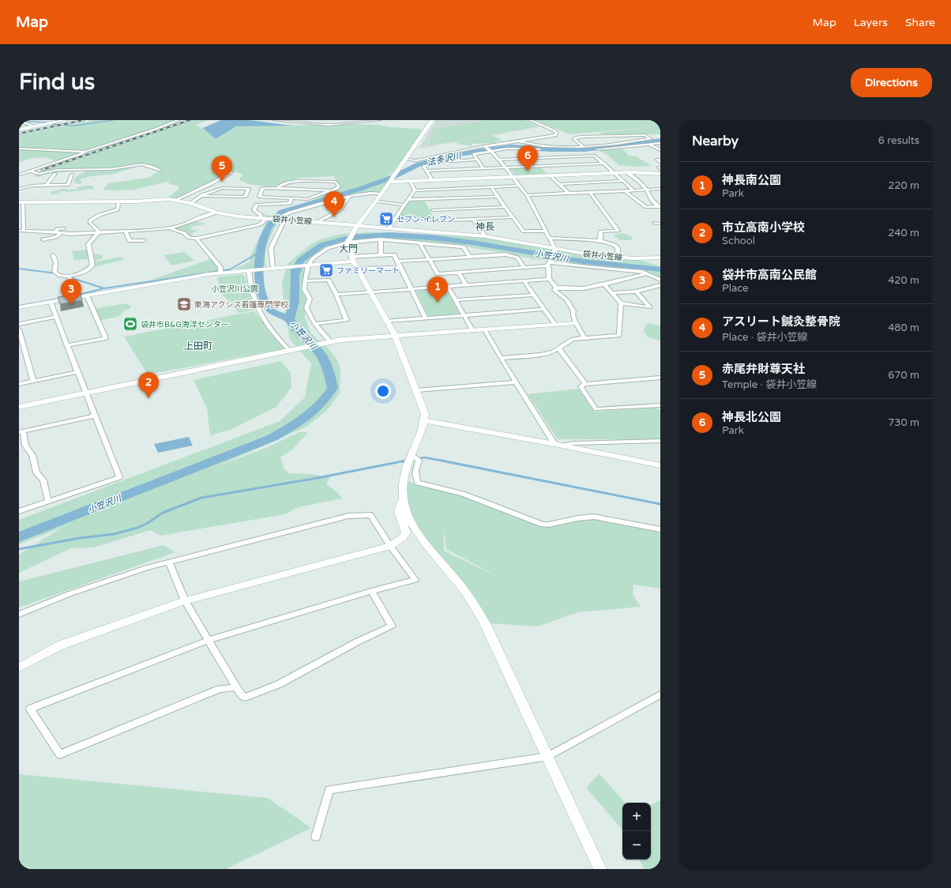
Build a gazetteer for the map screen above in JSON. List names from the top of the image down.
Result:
{
  "streets": {
    "street": ["袋井小笠線"]
  },
  "districts": ["神長", "大門", "上田町"],
  "water": ["法多沢川", "小笠沢川"],
  "parks": ["小笠沢川公園"],
  "places": {
    "supermarket": ["セブン-イレブン", "ファミリーマート"],
    "school or university": ["東海アクシス看護専門学校"],
    "sports": ["袋井市B&G海洋センター"]
  },
  "page": {
    "header": "Map",
    "nav": ["Map", "Layers", "Share"],
    "buttons": "Directions",
    "title": "Find us",
    "heading": ["Nearby", "6 results"],
    "pins": [
      "6",
      "5",
      "4",
      "1",
      "3",
      "2"
    ],
    "list": [
      {
        "mark": "1",
        "name": "神長南公園",
        "note": "Park",
        "value": "220 m"
      },
      {
        "mark": "2",
        "name": "市立高南小学校",
        "note": "School",
        "value": "240 m"
      },
      {
        "mark": "3",
        "name": "袋井市高南公民館",
        "note": "Place",
        "value": "420 m"
      },
      {
        "mark": "4",
        "name": "アスリート鍼灸整骨院",
        "note": "Place · 袋井小笠線",
        "value": "480 m"
      },
      {
        "mark": "5",
        "name": "赤尾弁財尊天社",
        "note": "Temple · 袋井小笠線",
        "value": "670 m"
      },
      {
        "mark": "6",
        "name": "神長北公園",
        "note": "Park",
        "value": "730 m"
      }
    ],
    "map_buttons": ["+", "−"]
  }
}
